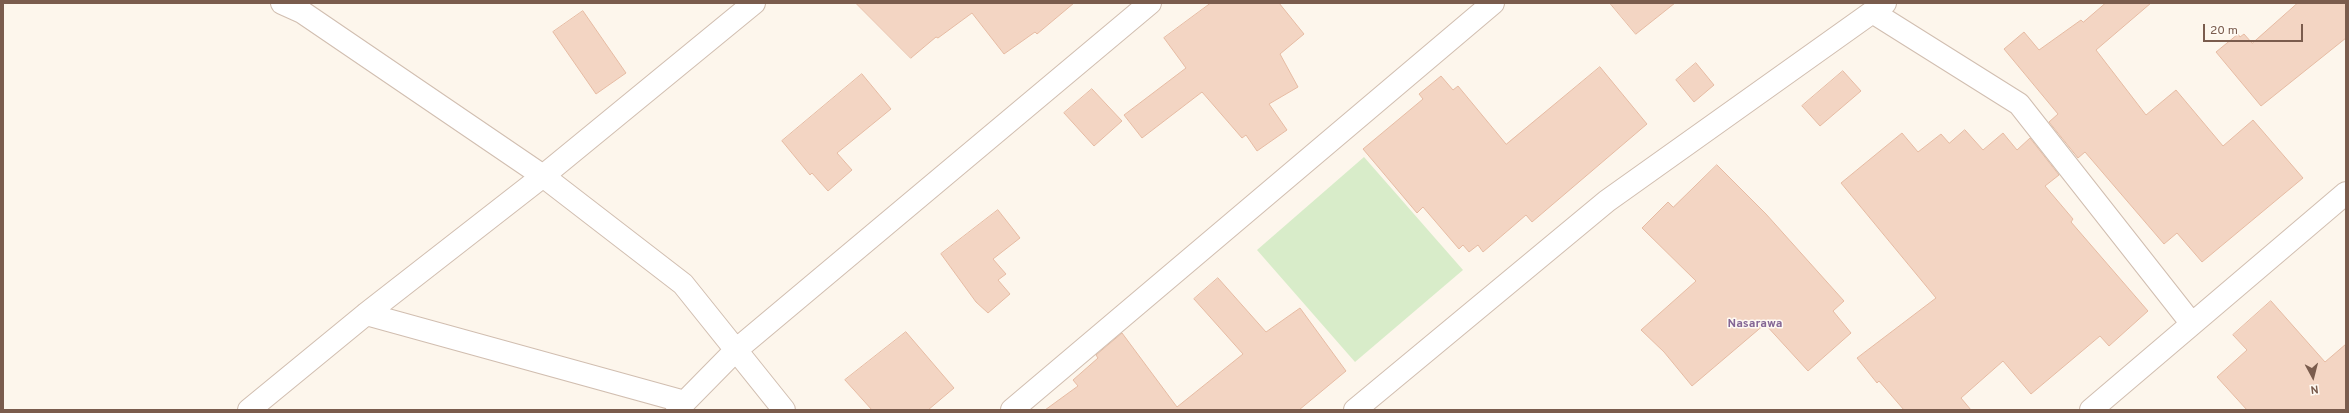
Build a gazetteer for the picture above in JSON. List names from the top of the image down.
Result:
{
  "districts": ["Nasarawa"],
  "scale_bar": "20 m",
  "north": "bottom"
}
